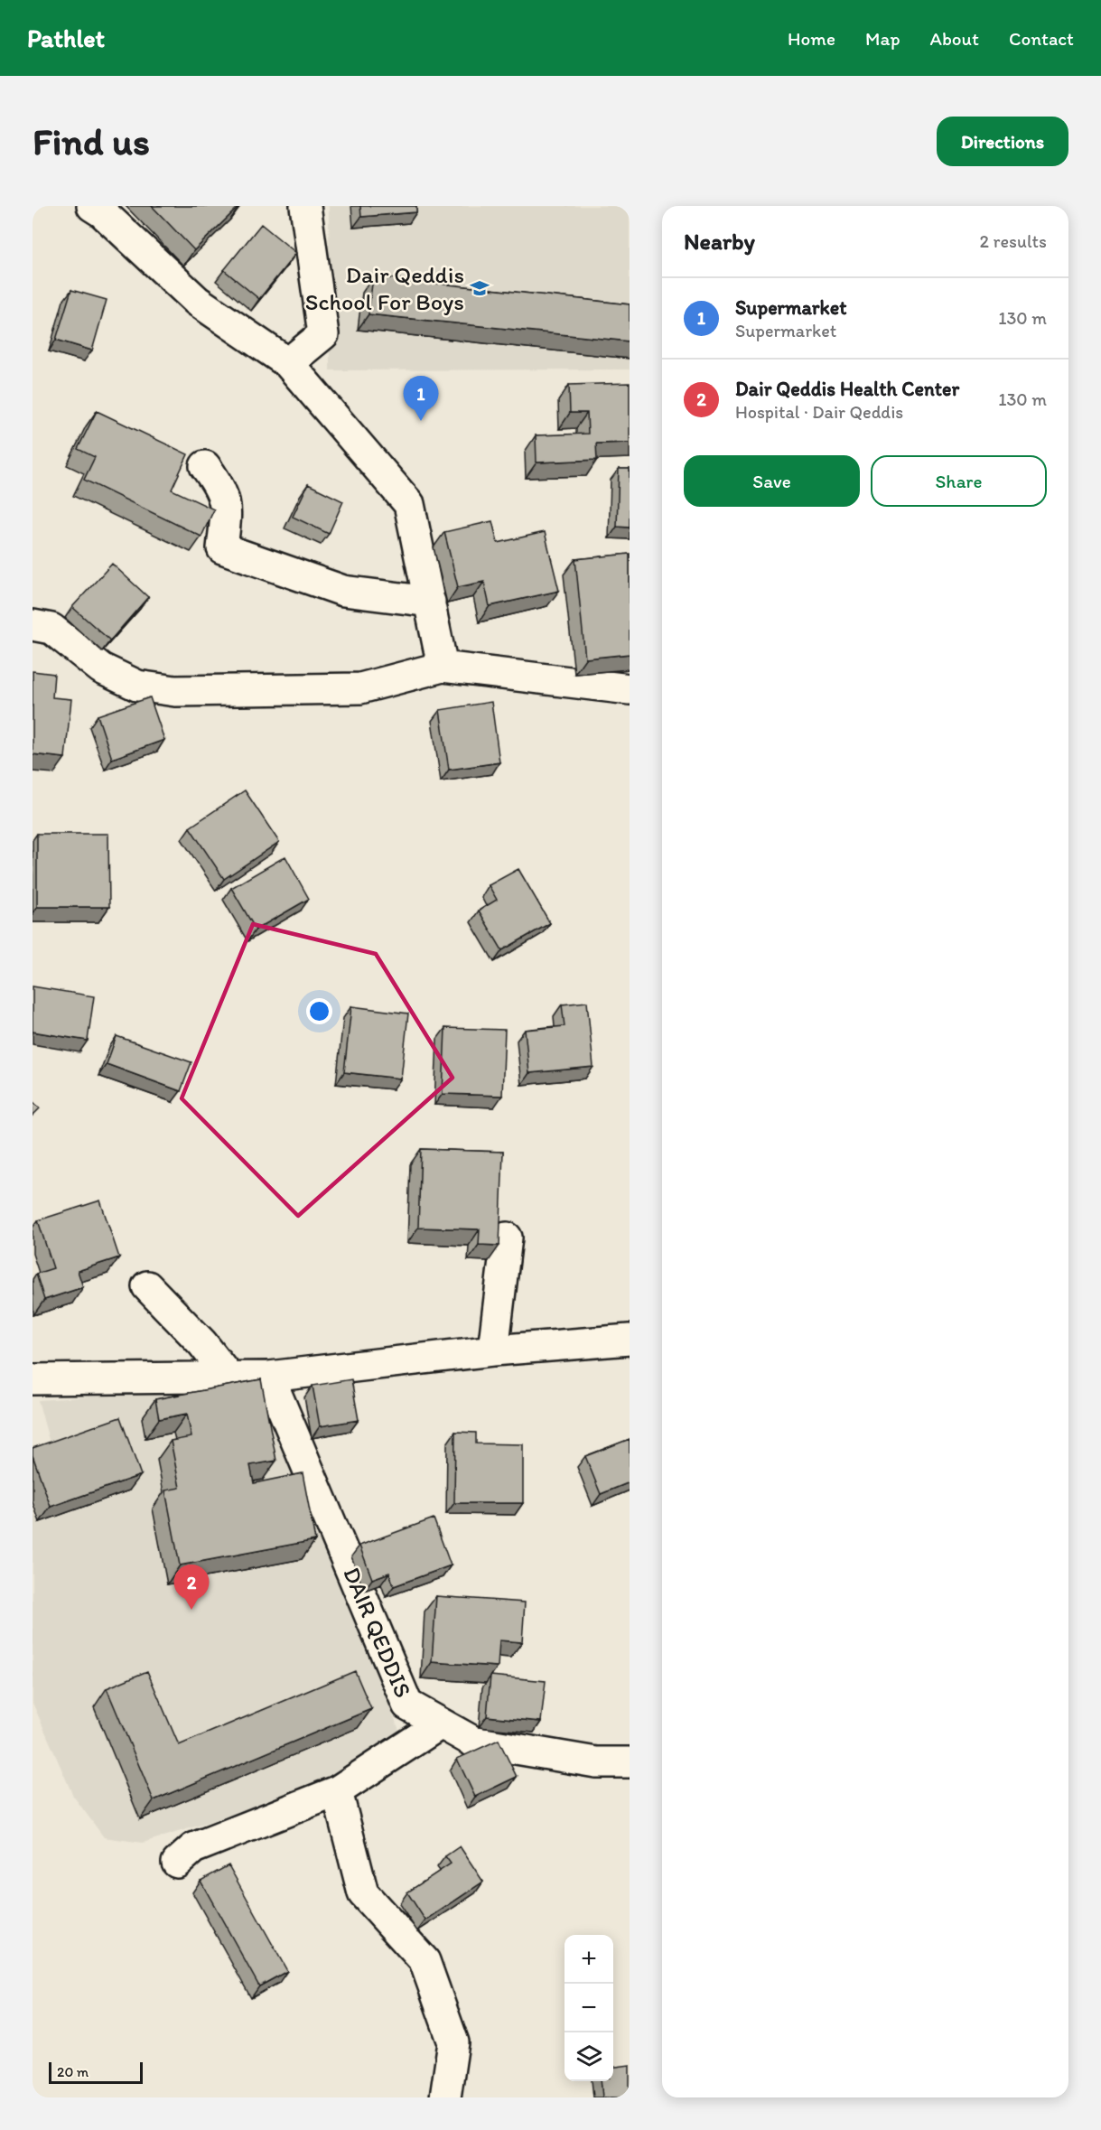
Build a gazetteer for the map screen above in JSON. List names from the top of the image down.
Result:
{
  "streets": {
    "street": ["DAIR QEDDIS"]
  },
  "places": {
    "school or university": ["Dair Qeddis School For Boys"]
  },
  "scale_bar": "20 m",
  "page": {
    "header": "Pathlet",
    "nav": [
      "Home",
      "Map",
      "About",
      "Contact"
    ],
    "buttons": [
      "Directions",
      ["Save", "Share"]
    ],
    "title": "Find us",
    "heading": ["Nearby", "2 results"],
    "list": [
      {
        "mark": "1",
        "name": "Supermarket",
        "note": "Supermarket",
        "value": "130 m"
      },
      {
        "mark": "2",
        "name": "Dair Qeddis Health Center",
        "note": "Hospital · Dair Qeddis",
        "value": "130 m"
      }
    ],
    "pins": ["1", "2"],
    "map_buttons": ["+", "−"],
    "scale": "20 m"
  }
}
